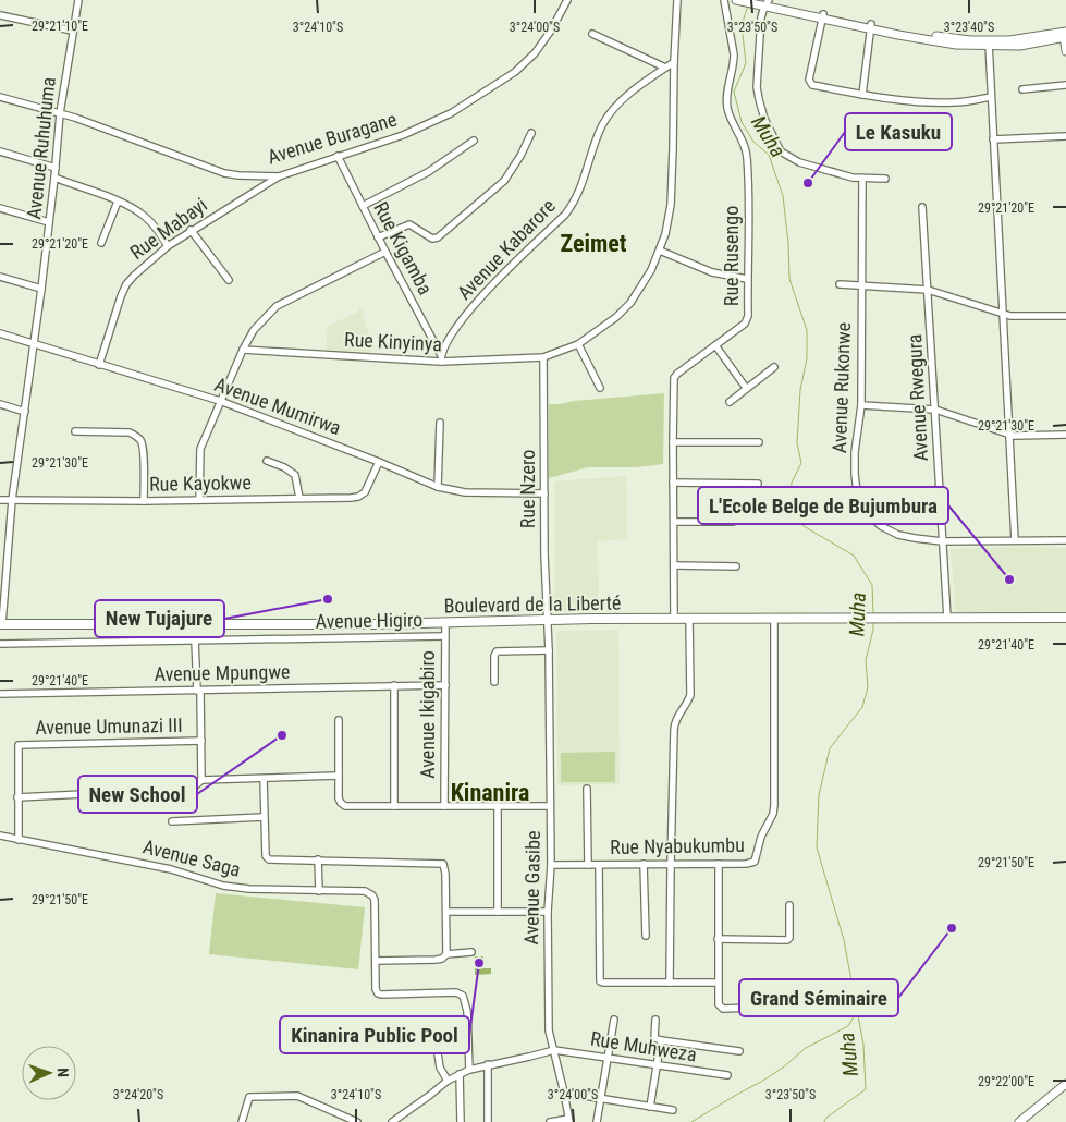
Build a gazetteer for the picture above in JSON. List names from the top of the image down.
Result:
{
  "streets": {
    "highway": ["Boulevard de la Liberté"],
    "street": [
      "Avenue Buragane",
      "Avenue Ruhuhuma",
      "Rue Mabayi",
      "Rue Kigamba",
      "Avenue Kabarore",
      "Rue Rusengo",
      "Rue Kinyinya",
      "Avenue Rukonwe",
      "Avenue Rwegura",
      "Avenue Mumirwa",
      "Rue Kayokwe",
      "Rue Nzero",
      "Avenue Higiro",
      "Avenue Mpungwe",
      "Avenue Ikigabiro",
      "Avenue Umunazi III",
      "Rue Nyabukumbu",
      "Avenue Saga",
      "Avenue Gasibe",
      "Rue Muhweza"
    ]
  },
  "crossings": [
    ["Avenue Buragane", "Avenue Ruhuhuma"],
    ["Avenue Buragane", "Rue Mabayi"],
    ["Avenue Buragane", "Rue Kigamba"],
    ["Avenue Ruhuhuma", "Avenue Mumirwa"],
    ["Avenue Ruhuhuma", "Rue Kayokwe"],
    ["Avenue Ruhuhuma", "Boulevard de la Liberté"],
    ["Rue Mabayi", "Avenue Mumirwa"],
    ["Rue Kigamba", "Avenue Kabarore"],
    ["Rue Kigamba", "Rue Kinyinya"],
    ["Avenue Kabarore", "Rue Kinyinya"],
    ["Rue Rusengo", "Boulevard de la Liberté"],
    ["Rue Kinyinya", "Rue Nzero"],
    ["Avenue Rukonwe", "Avenue Rwegura"],
    ["Avenue Rwegura", "Boulevard de la Liberté"],
    ["Avenue Mumirwa", "Rue Kayokwe"],
    ["Avenue Mumirwa", "Rue Nzero"],
    ["Rue Nzero", "Boulevard de la Liberté"],
    ["Rue Nzero", "Avenue Gasibe"],
    ["Boulevard de la Liberté", "Avenue Ikigabiro"],
    ["Boulevard de la Liberté", "Rue Nyabukumbu"],
    ["Boulevard de la Liberté", "Avenue Gasibe"],
    ["Avenue Higiro", "Avenue Ikigabiro"],
    ["Avenue Mpungwe", "Avenue Ikigabiro"],
    ["Rue Nyabukumbu", "Avenue Gasibe"],
    ["Avenue Gasibe", "Rue Muhweza"]
  ],
  "districts": ["Zeimet", "Kinanira"],
  "water": ["Muha"],
  "places": [
    "Le Kasuku",
    "L'Ecole Belge de Bujumbura",
    "New Tujajure",
    "New School",
    "Grand Séminaire",
    "Kinanira Public Pool"
  ],
  "north": "right",
  "coordinates": [
    "29°21'10\"E",
    "3°24'10\"S",
    "3°24'00\"S",
    "3°23'50\"S",
    "3°23'40\"S",
    "29°21'20\"E",
    "29°21'30\"E",
    "29°21'40\"E",
    "29°21'50\"E",
    "29°22'00\"E",
    "3°24'20\"S"
  ]
}
